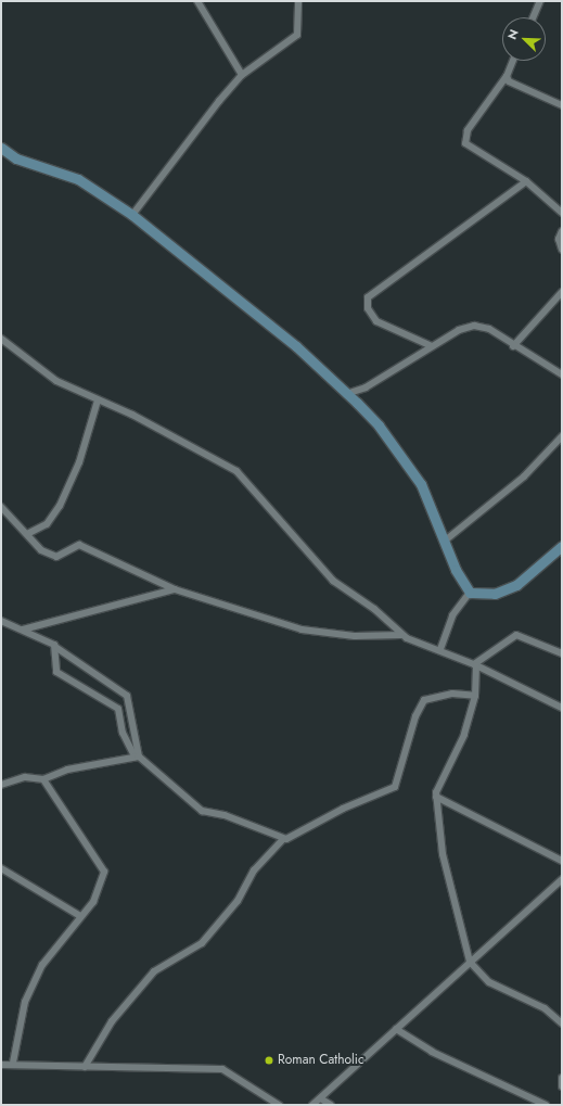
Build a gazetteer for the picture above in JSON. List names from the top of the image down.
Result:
{
  "places": ["Roman Catholic"],
  "north": "top left"
}
